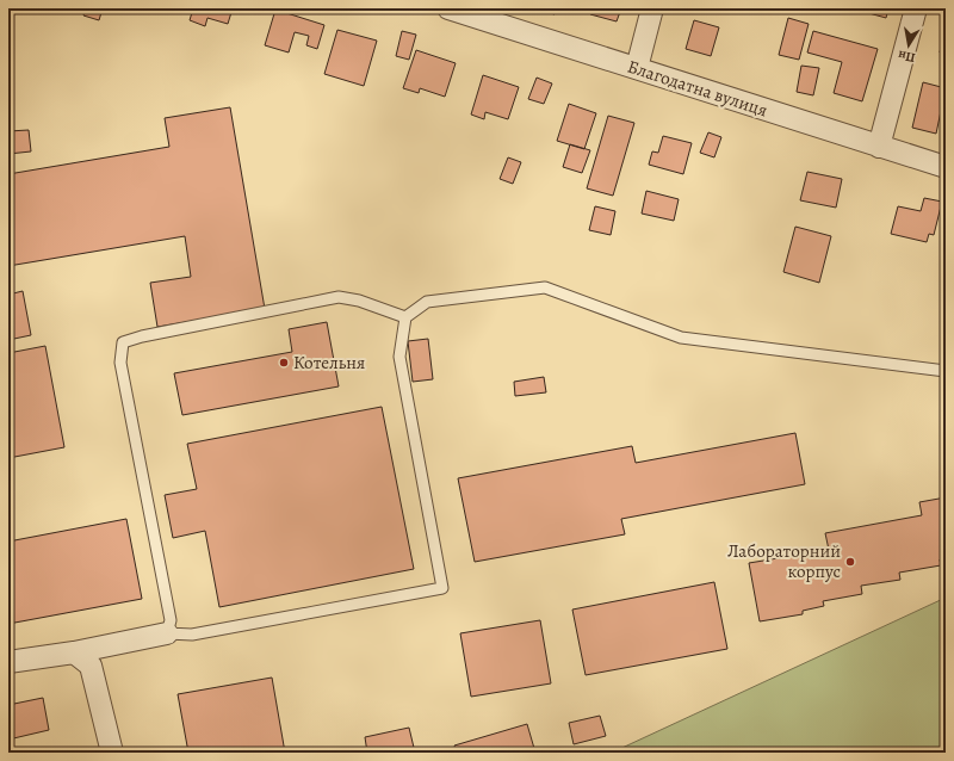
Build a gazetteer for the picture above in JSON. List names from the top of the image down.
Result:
{
  "streets": {
    "street": ["Благодатна вулиця"]
  },
  "places": ["Котельня", "Лабораторний корпус"],
  "north": "bottom"
}
